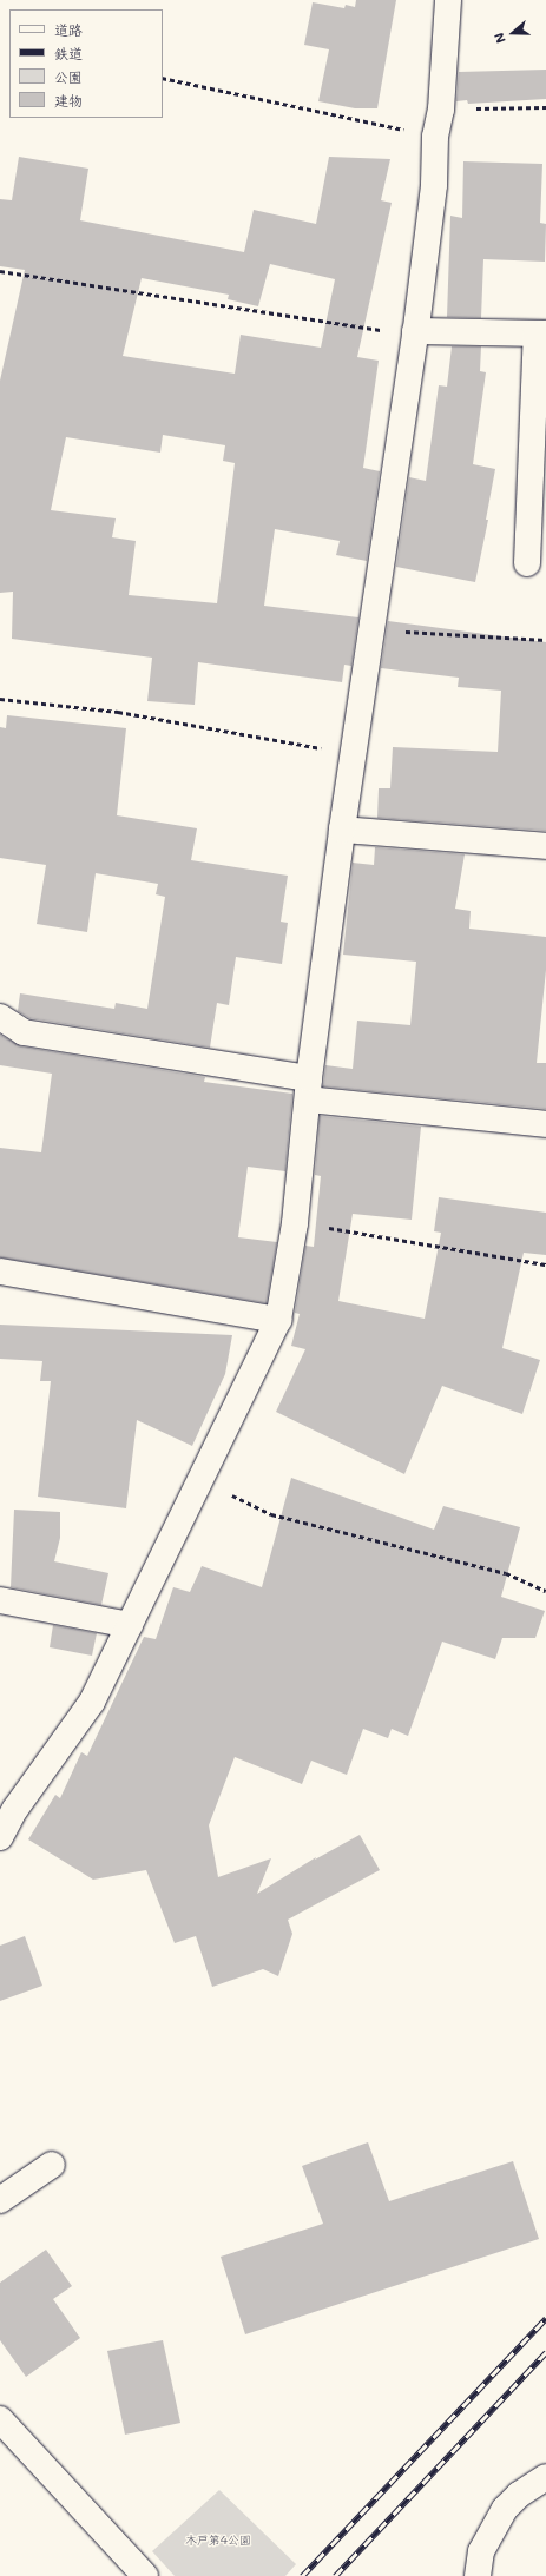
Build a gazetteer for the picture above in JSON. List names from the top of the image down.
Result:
{
  "parks": ["木戸第4公園"],
  "legend": [
    "道路",
    "鉄道",
    "公園",
    "建物"
  ],
  "north": "left"
}
